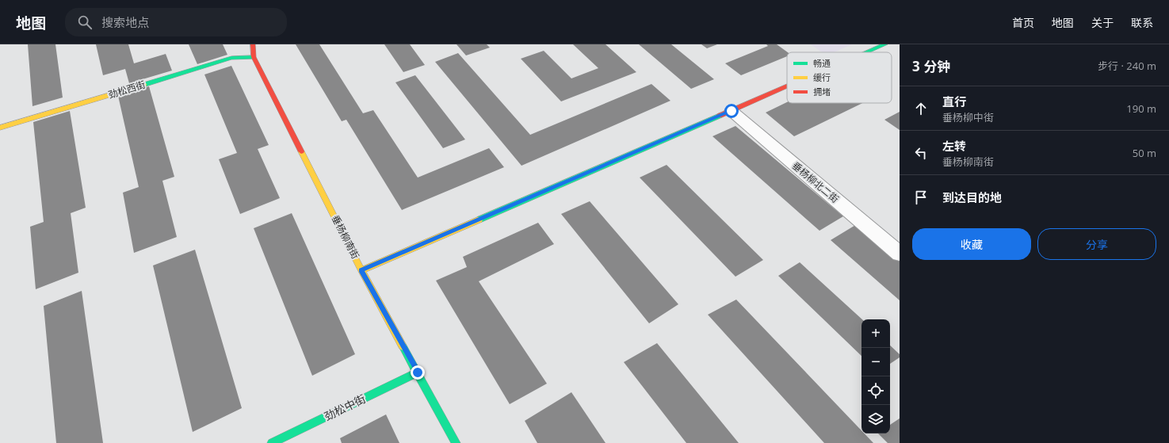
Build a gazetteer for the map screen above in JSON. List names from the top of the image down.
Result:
{
  "streets": {
    "street": [
      "劲松西街",
      "垂杨柳北二街",
      "垂杨柳南街",
      "劲松中街"
    ]
  },
  "crossings": [
    ["劲松西街", "垂杨柳南街"],
    ["垂杨柳南街", "劲松中街"]
  ],
  "legend": ["畅通", "缓行", "拥堵"],
  "page": {
    "header": "地图",
    "search": "搜索地点",
    "nav": [
      "首页",
      "地图",
      "关于",
      "联系"
    ],
    "heading": ["3 分钟", "步行 · 240 m"],
    "list": [
      ["直行", "垂杨柳中街", "190 m"],
      ["左转", "垂杨柳南街", "50 m"],
      "到达目的地"
    ],
    "buttons": ["收藏", "分享"],
    "map_buttons": ["+", "−"]
  }
}
